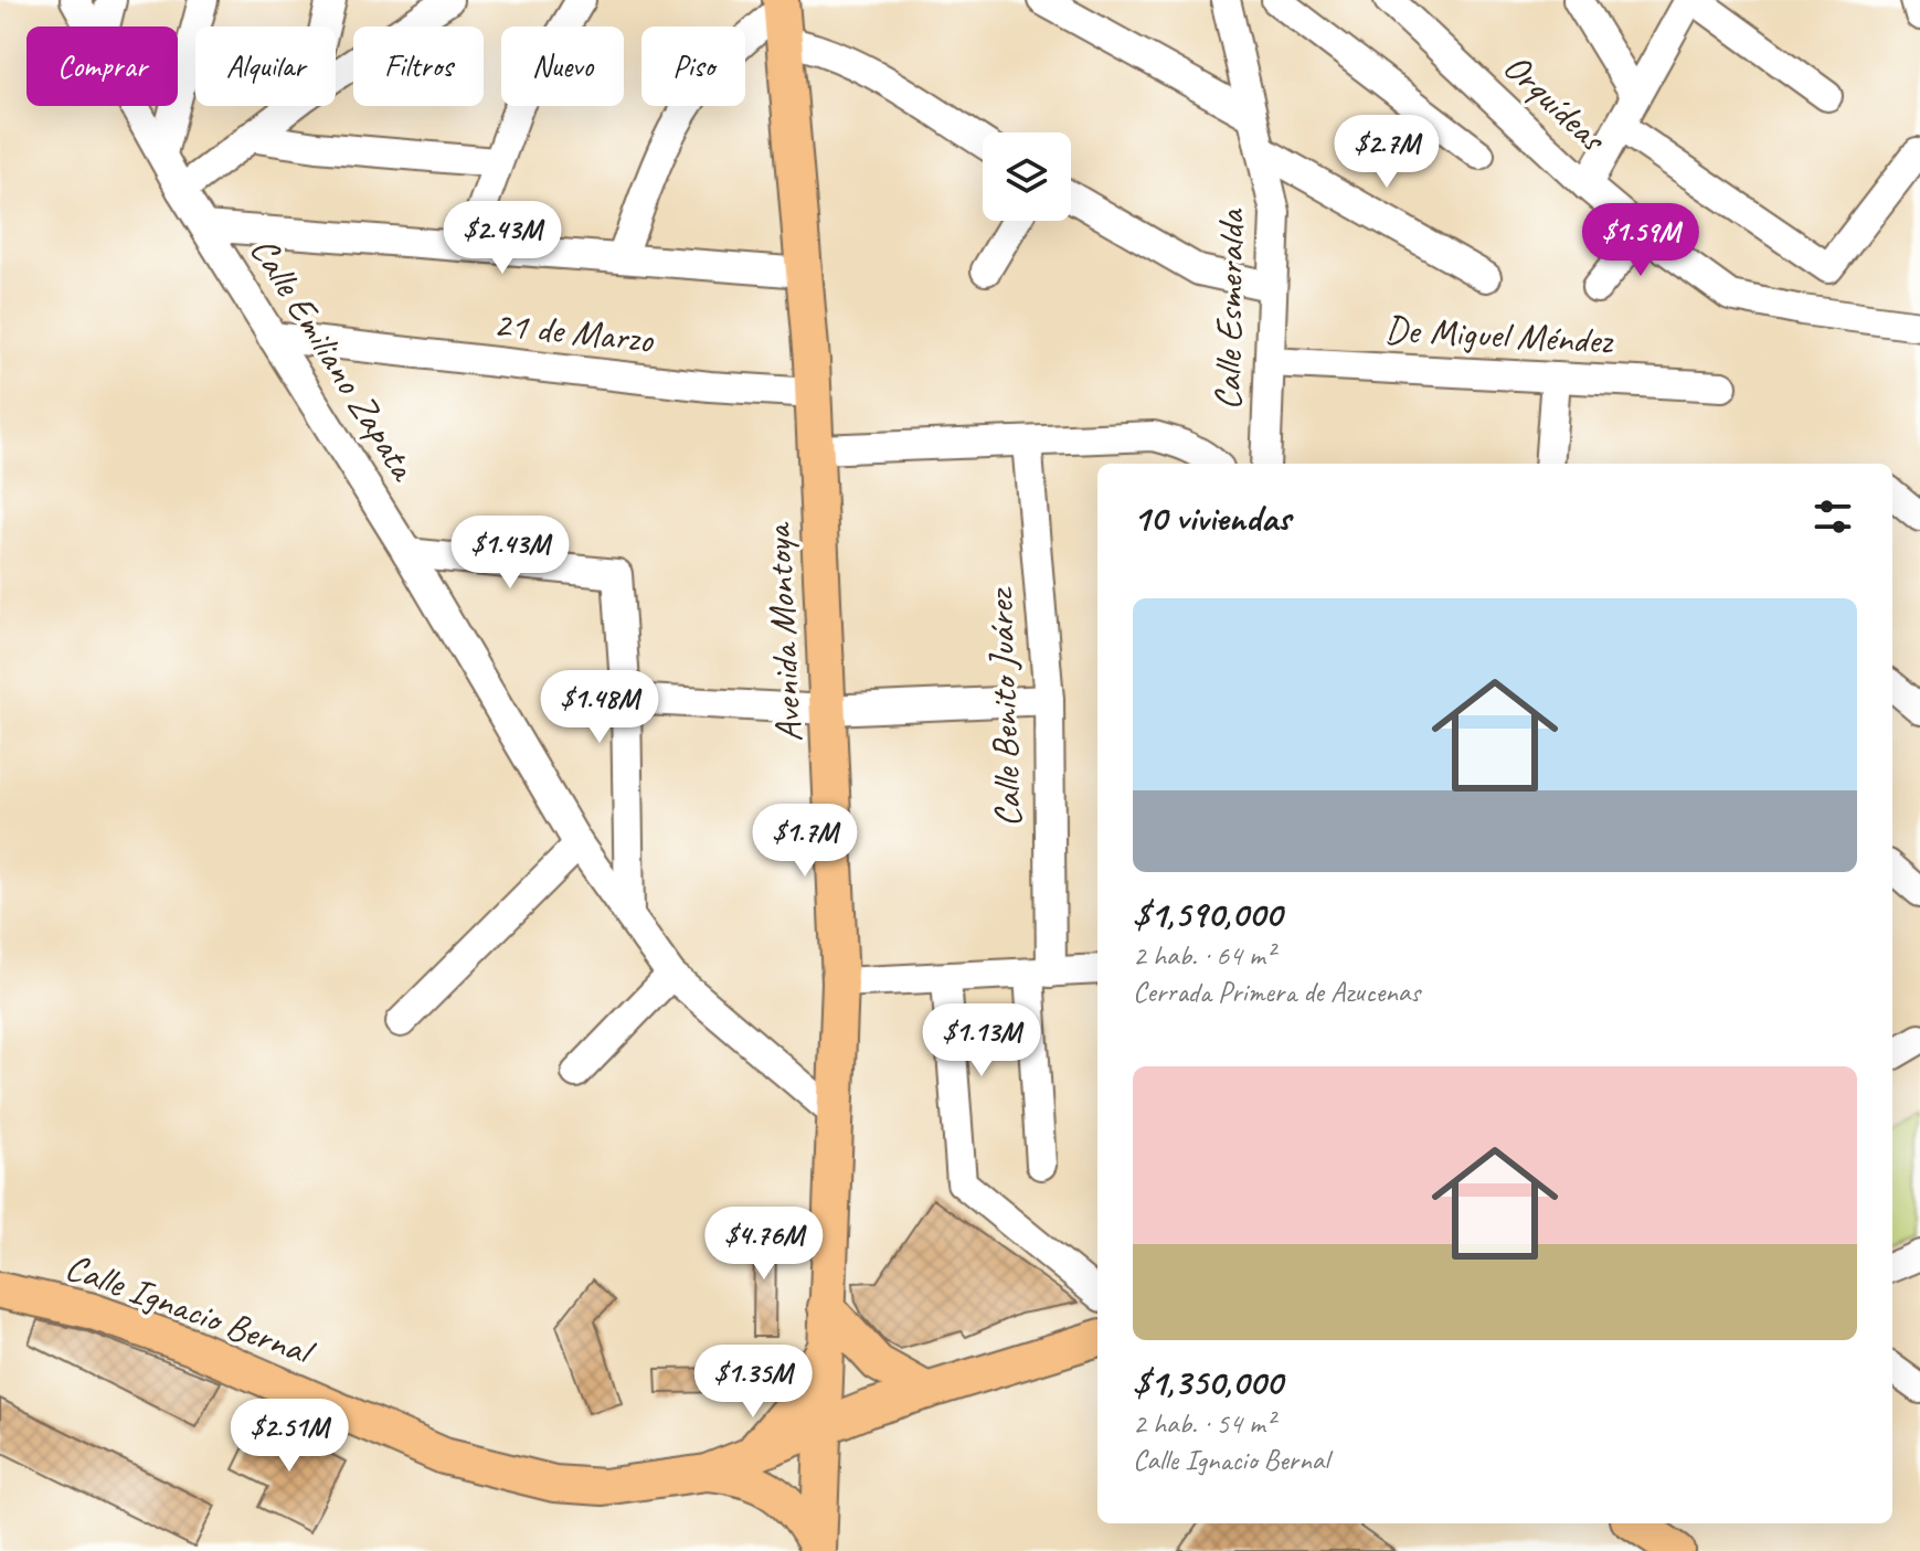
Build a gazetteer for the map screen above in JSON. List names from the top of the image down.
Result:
{
  "streets": {
    "main road": ["Avenida Montoya", "Calle Ignacio Bernal"],
    "street": [
      "Orquídeas",
      "Calle Esmeralda",
      "21 de Marzo",
      "De Miguel Méndez",
      "Calle Emiliano Zapata",
      "Calle Benito Juárez"
    ]
  },
  "crossings": [
    ["Calle Esmeralda", "De Miguel Méndez"],
    ["21 de Marzo", "Calle Emiliano Zapata"],
    ["21 de Marzo", "Avenida Montoya"],
    ["Calle Emiliano Zapata", "Avenida Montoya"],
    ["Avenida Montoya", "Calle Ignacio Bernal"]
  ],
  "page": {
    "chip": [
      "Comprar",
      "Alquilar",
      "Filtros",
      "Nuevo",
      "Piso"
    ],
    "price": [
      "$2.7M",
      "$2.43M",
      "$1.59M",
      "$1.43M",
      "$1.48M",
      "$1.7M",
      "$1.13M",
      "$4.76M",
      "$1.35M",
      "$2.51M"
    ],
    "heading": "10 viviendas",
    "list": [
      {
        "name": "$1,590,000",
        "note": "2 hab. · 64 m² · Cerrada Primera de Azucenas"
      },
      {
        "name": "$1,350,000",
        "note": "2 hab. · 54 m² · Calle Ignacio Bernal"
      }
    ]
  }
}
